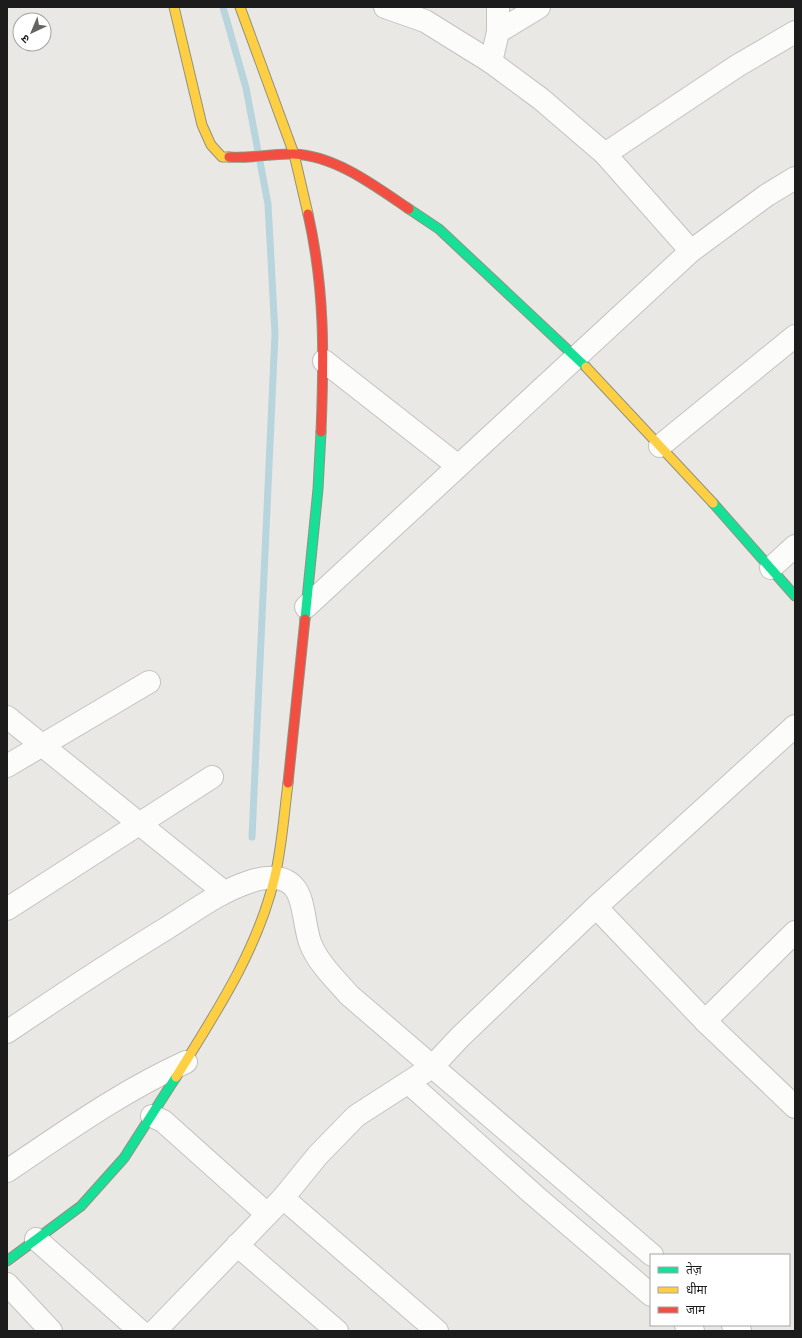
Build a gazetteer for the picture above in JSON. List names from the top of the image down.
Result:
{
  "legend": ["तेज़", "धीमा", "जाम"],
  "north": "bottom left"
}
